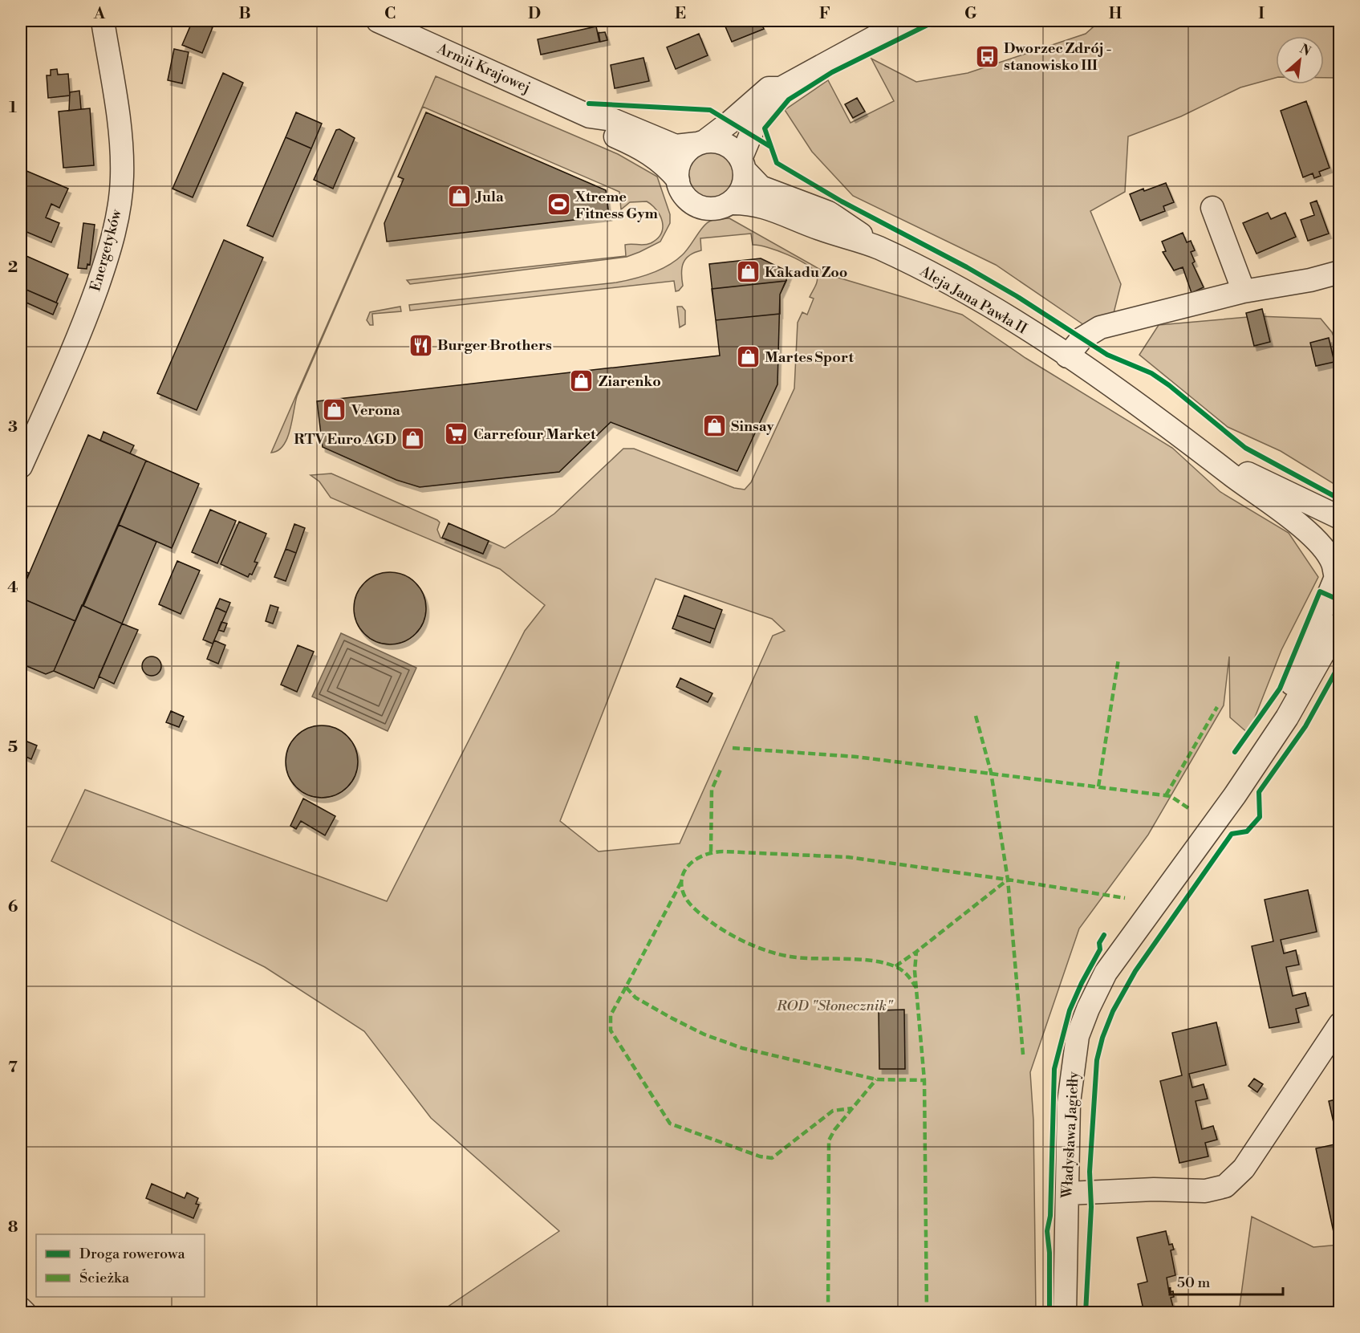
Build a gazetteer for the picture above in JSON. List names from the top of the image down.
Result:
{
  "streets": {
    "street": [
      "Armii Krajowej",
      "Energetyków",
      "Aleja Jana Pawła II",
      "Władysława Jagiełły"
    ]
  },
  "crossings": [
    ["Armii Krajowej", "Aleja Jana Pawła II"],
    ["Aleja Jana Pawła II", "Władysława Jagiełły"]
  ],
  "parks": ["ROD \"Słonecznik\""],
  "places": {
    "bus stop": ["Dworzec Zdrój - stanowisko III"],
    "shop": [
      "Jula",
      "Kakadu Zoo",
      "Martes Sport",
      "Ziarenko",
      "Verona",
      "Sinsay",
      "RTV Euro AGD"
    ],
    "sports": ["Xtreme Fitness Gym"],
    "restaurant": ["Burger Brothers"],
    "supermarket": ["Carrefour Market"]
  },
  "legend": ["Droga rowerowa", "Ścieżka"],
  "scale_bar": "50 m",
  "north": "top right",
  "grid": {
    "columns": [
      "A",
      "B",
      "C",
      "D",
      "E",
      "F",
      "G",
      "H",
      "I"
    ],
    "rows": [
      "1",
      "2",
      "3",
      "4",
      "5",
      "6",
      "7",
      "8"
    ]
  }
}
